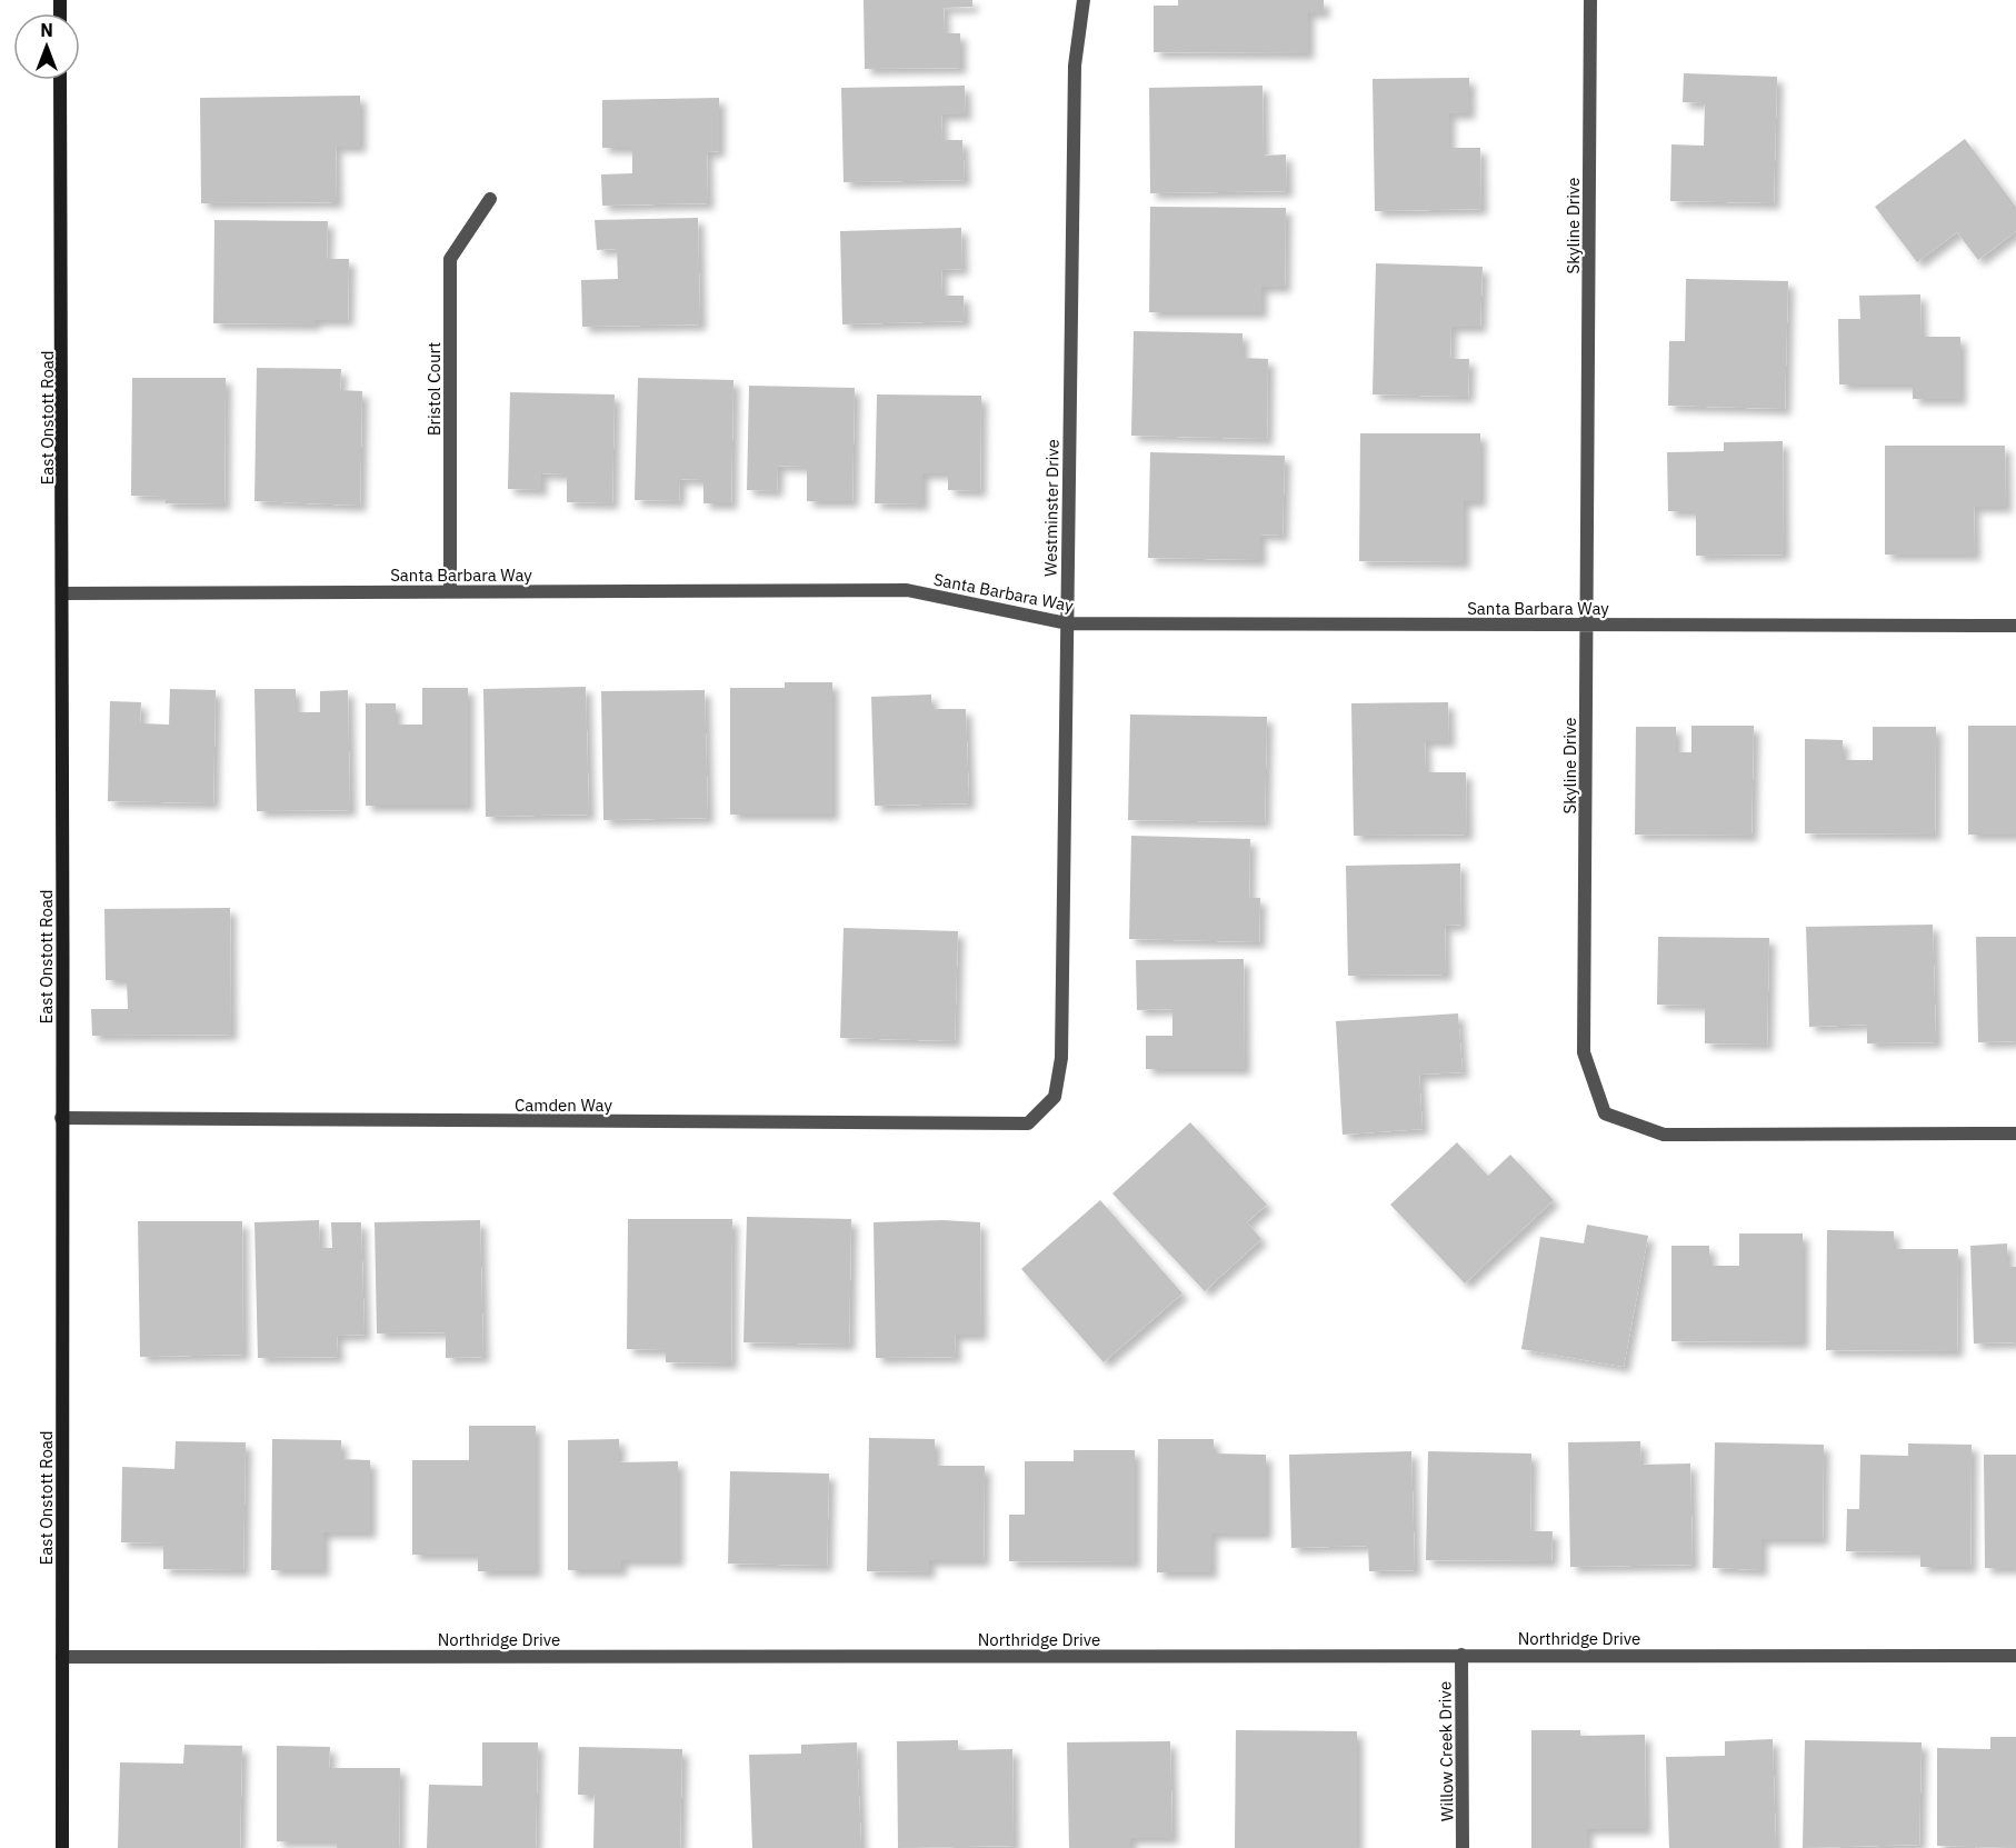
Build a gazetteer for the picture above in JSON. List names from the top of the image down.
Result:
{
  "streets": {
    "street": [
      "Skyline Drive",
      "Bristol Court",
      "East Onstott Road",
      "Westminster Drive",
      "Santa Barbara Way",
      "Camden Way",
      "Northridge Drive",
      "Willow Creek Drive"
    ]
  },
  "crossings": [
    ["Skyline Drive", "Santa Barbara Way"],
    ["Bristol Court", "Santa Barbara Way"],
    ["East Onstott Road", "Santa Barbara Way"],
    ["East Onstott Road", "Camden Way"],
    ["East Onstott Road", "Northridge Drive"],
    ["Westminster Drive", "Santa Barbara Way"],
    ["Westminster Drive", "Camden Way"],
    ["Northridge Drive", "Willow Creek Drive"]
  ],
  "north": "top"
}
